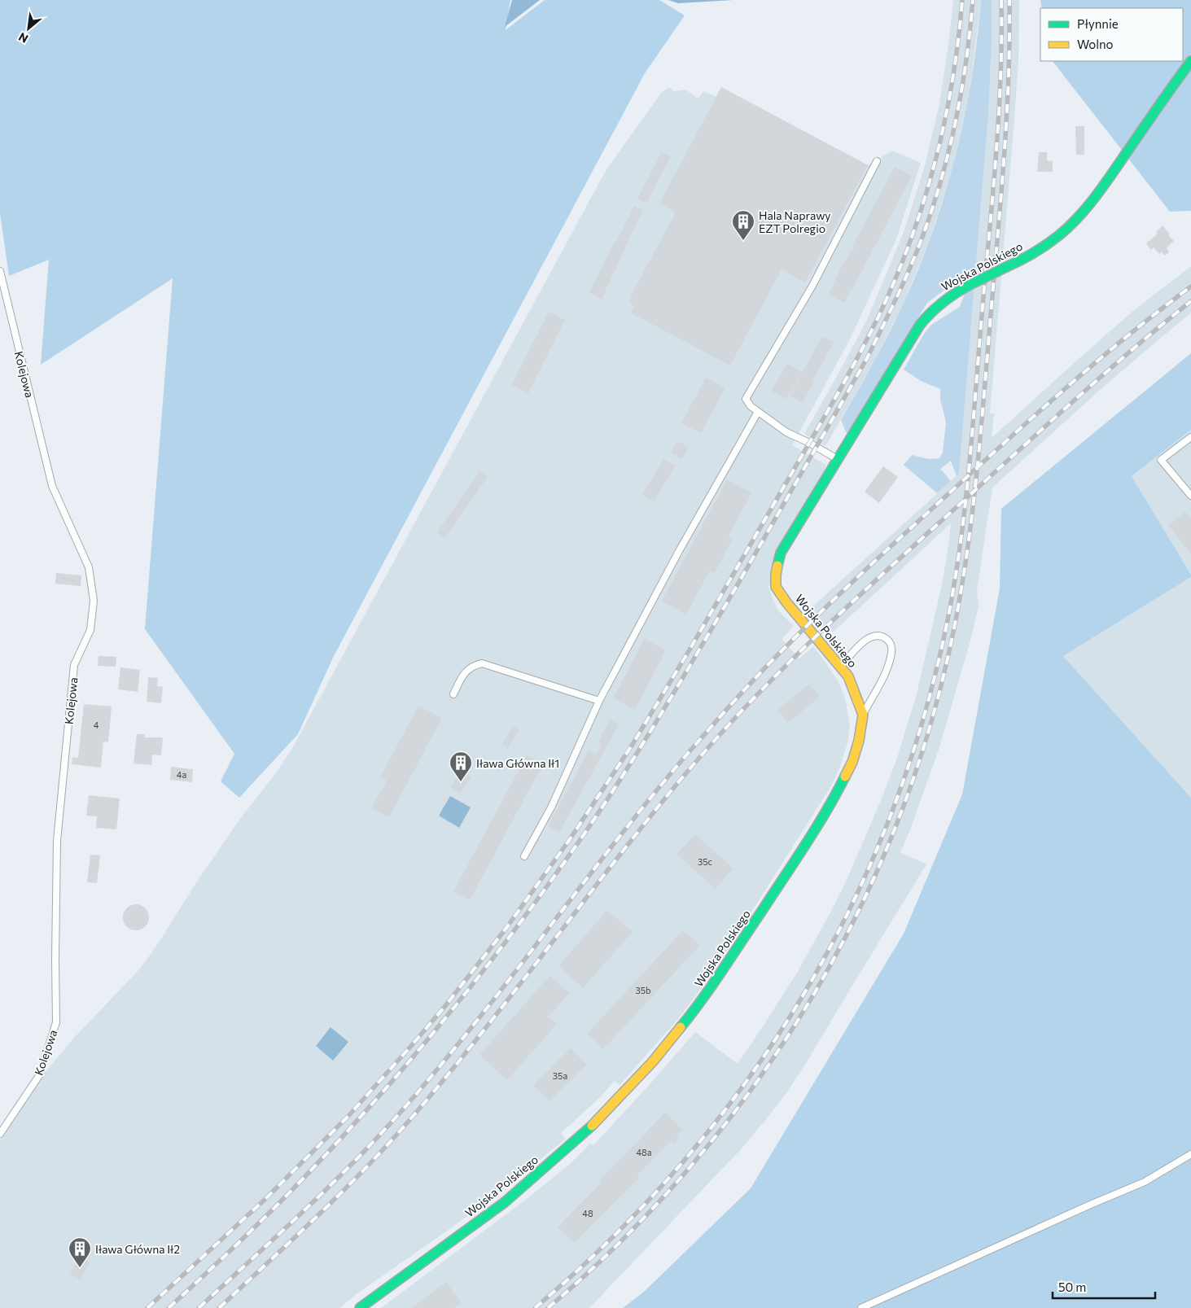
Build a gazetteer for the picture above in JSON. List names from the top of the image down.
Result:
{
  "streets": {
    "street": ["Wojska Polskiego"],
    "lane": ["Kolejowa"]
  },
  "places": {
    "building": ["Hala Naprawy EZT Polregio", "Iława Główna Ił1", "Iława Główna Ił2"]
  },
  "house_numbers": [
    "4",
    "4a",
    "35c",
    "35b",
    "35a",
    "48a",
    "48"
  ],
  "legend": ["Płynnie", "Wolno"],
  "scale_bar": "50 m",
  "north": "bottom left"
}
